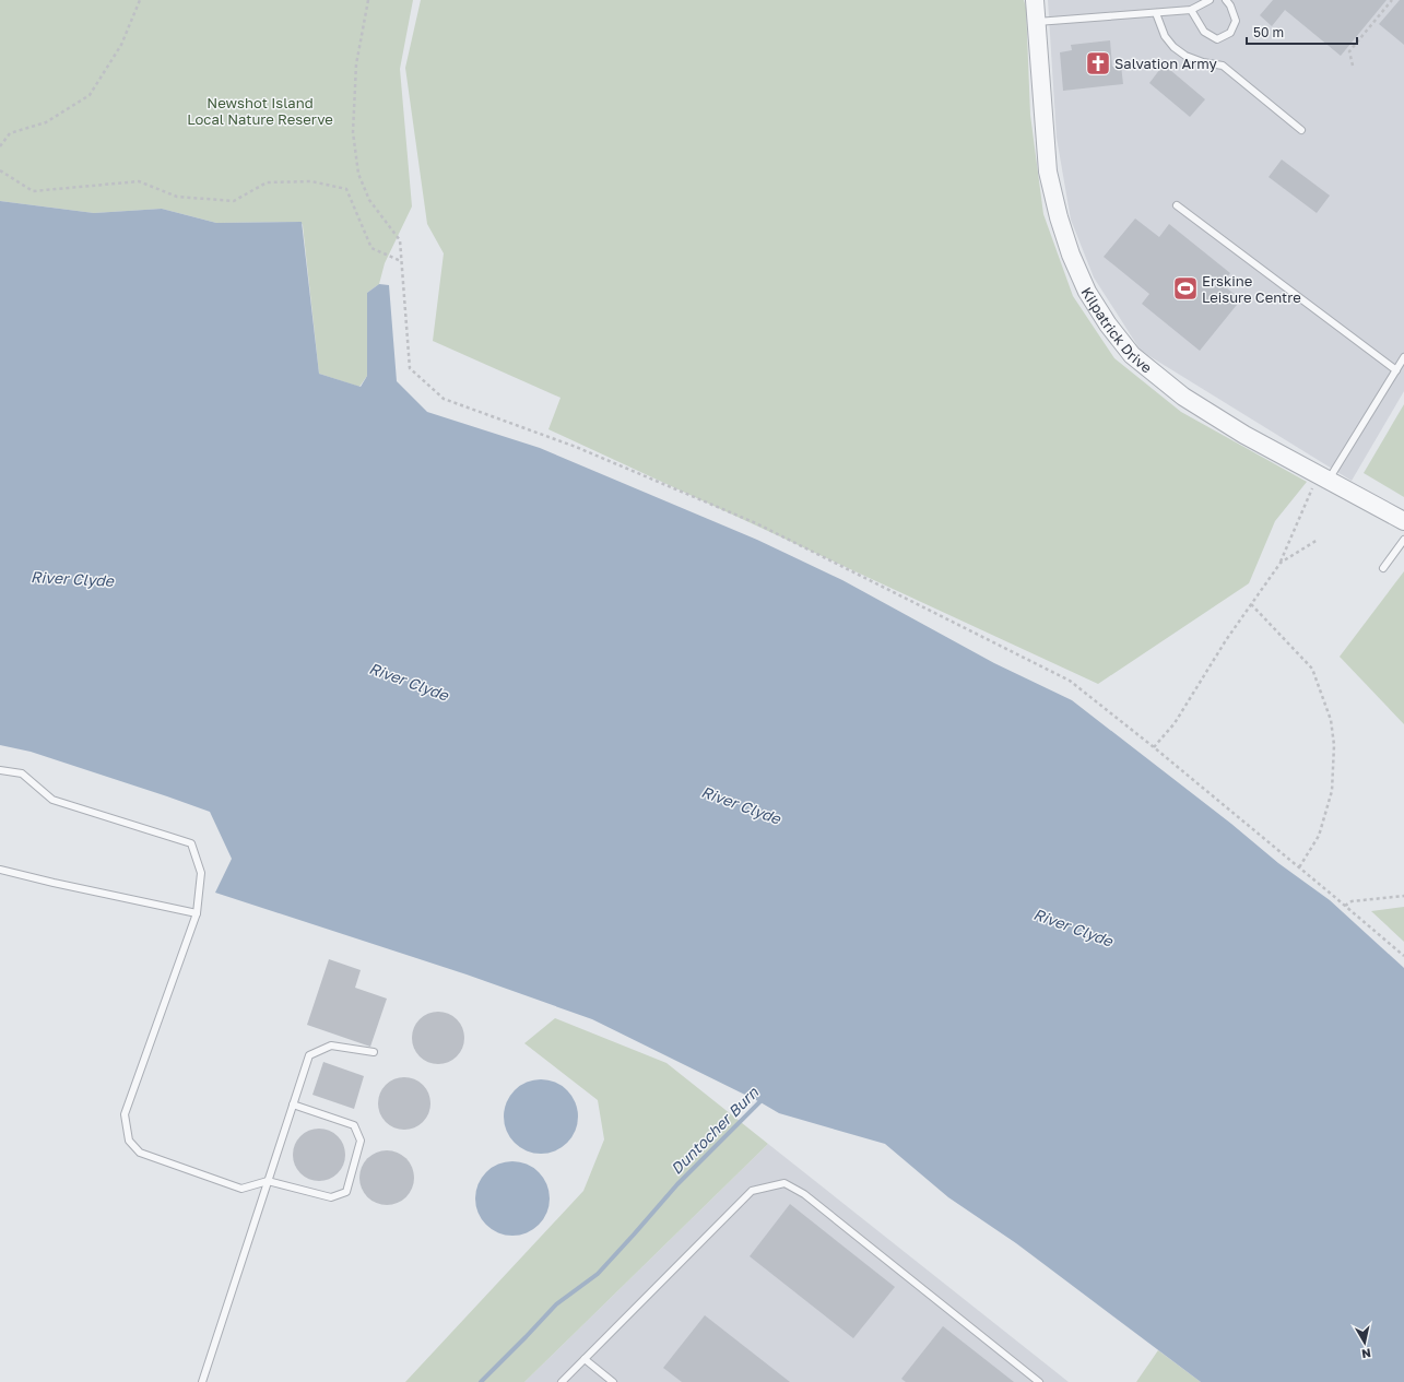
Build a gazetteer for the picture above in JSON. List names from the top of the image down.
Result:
{
  "streets": {
    "street": ["Kilpatrick Drive"]
  },
  "water": ["River Clyde", "Duntocher Burn"],
  "parks": ["Newshot Island Local Nature Reserve"],
  "places": {
    "church": ["Salvation Army"],
    "sports": ["Erskine Leisure Centre"]
  },
  "scale_bar": "50 m",
  "north": "bottom"
}
